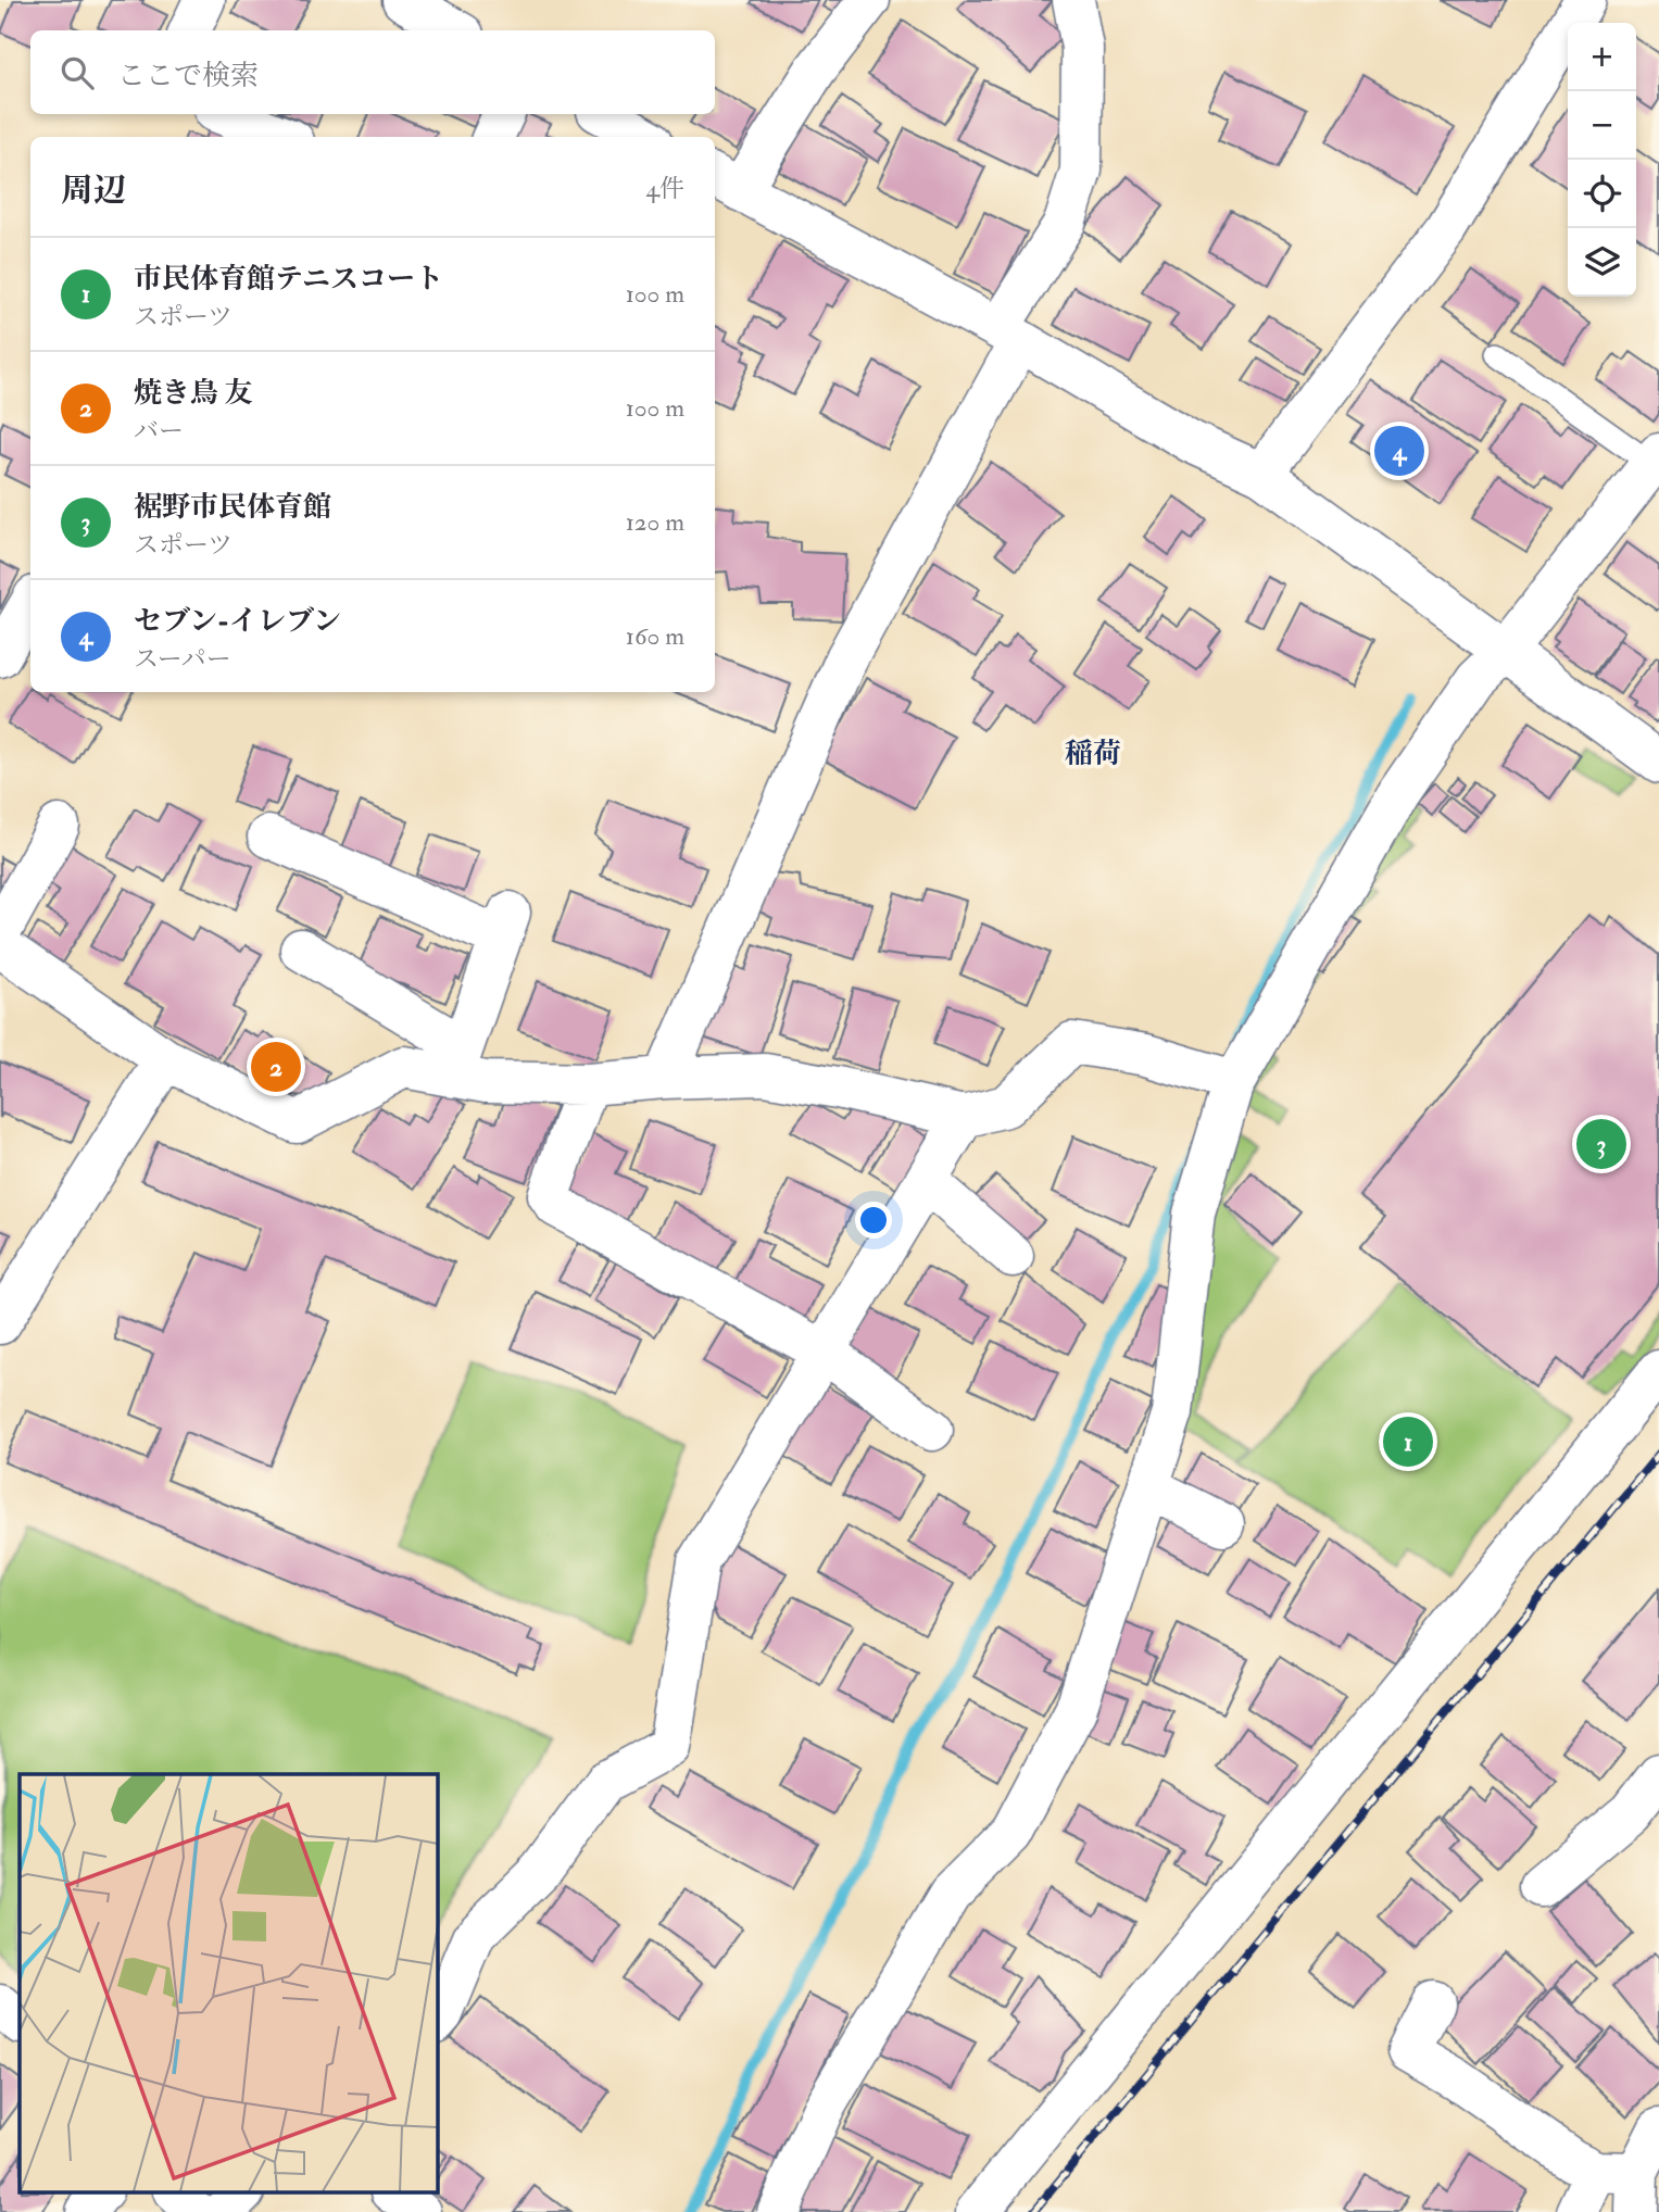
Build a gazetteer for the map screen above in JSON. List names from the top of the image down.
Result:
{
  "districts": ["稲荷"],
  "page": {
    "map_buttons": ["+", "−"],
    "search": "ここで検索",
    "heading": ["周辺", "4件"],
    "list": [
      {
        "mark": "1",
        "name": "市民体育館テニスコート",
        "note": "スポーツ",
        "value": "100 m"
      },
      {
        "mark": "2",
        "name": "焼き鳥 友",
        "note": "バー",
        "value": "100 m"
      },
      {
        "mark": "3",
        "name": "裾野市民体育館",
        "note": "スポーツ",
        "value": "120 m"
      },
      {
        "mark": "4",
        "name": "セブン-イレブン",
        "note": "スーパー",
        "value": "160 m"
      }
    ],
    "pins": [
      "4",
      "2",
      "3",
      "1"
    ]
  }
}
